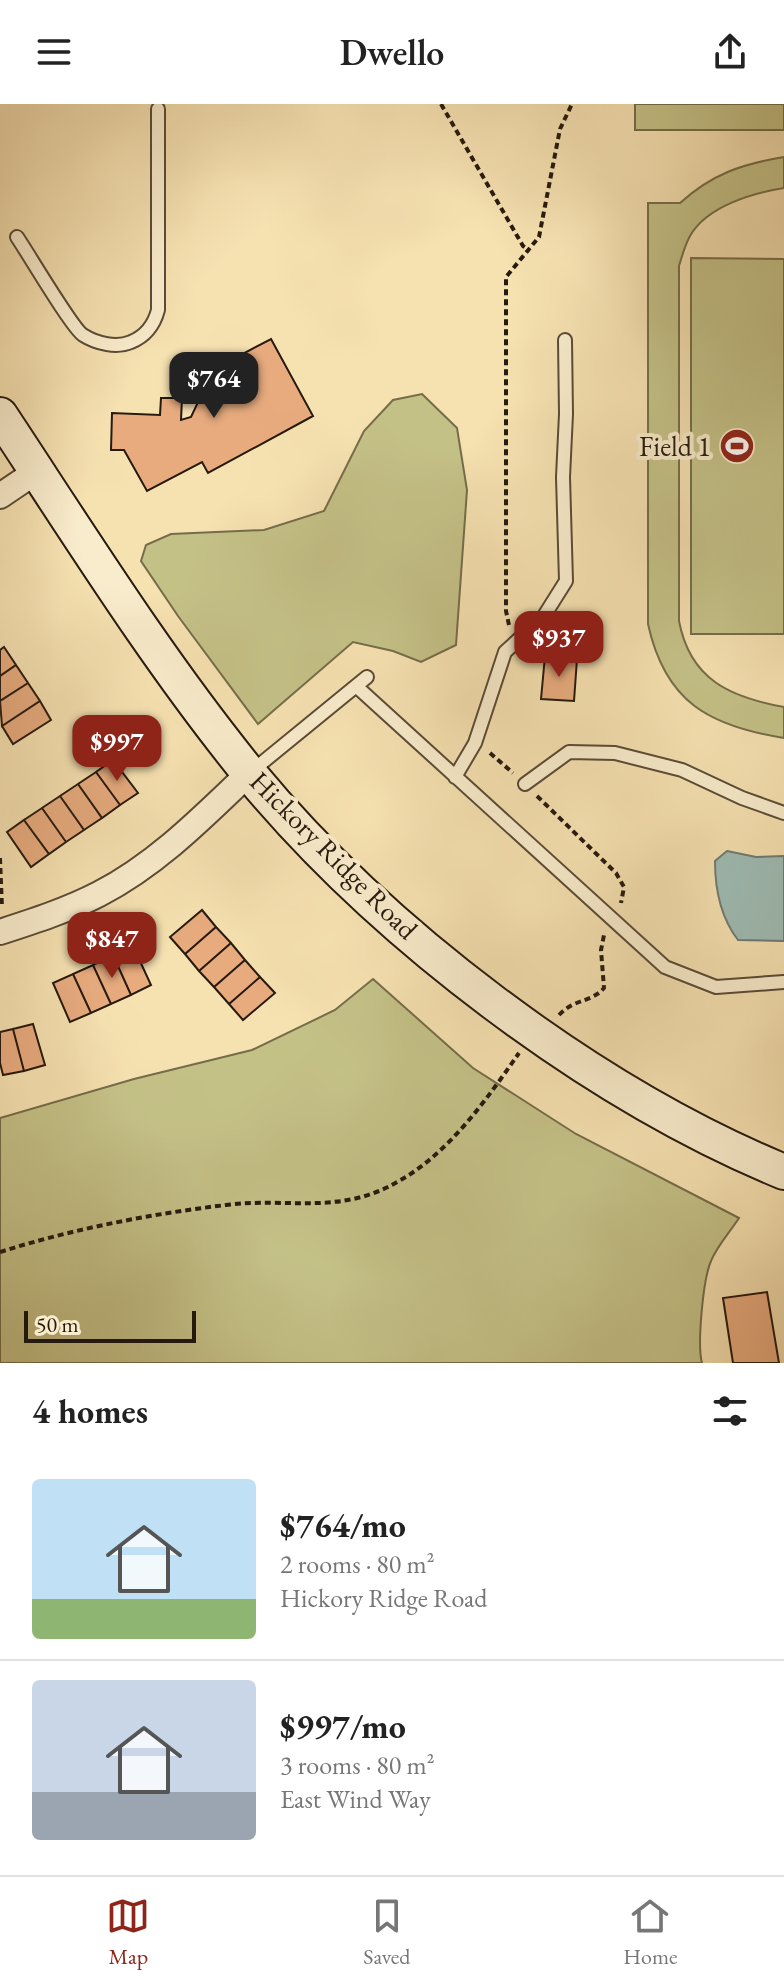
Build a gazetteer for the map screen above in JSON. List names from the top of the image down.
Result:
{
  "streets": {
    "street": ["Hickory Ridge Road"]
  },
  "places": {
    "sports": ["Field 1"]
  },
  "scale_bar": "50 m",
  "page": {
    "header": "Dwello",
    "price": [
      "$764",
      "$937",
      "$997",
      "$847"
    ],
    "scale": "50 m",
    "heading": "4 homes",
    "list": [
      {
        "name": "$764/mo",
        "note": "2 rooms · 80 m² · Hickory Ridge Road"
      },
      {
        "name": "$997/mo",
        "note": "3 rooms · 80 m² · East Wind Way"
      }
    ],
    "tabs": ["Map", "Saved", "Home"]
  }
}
